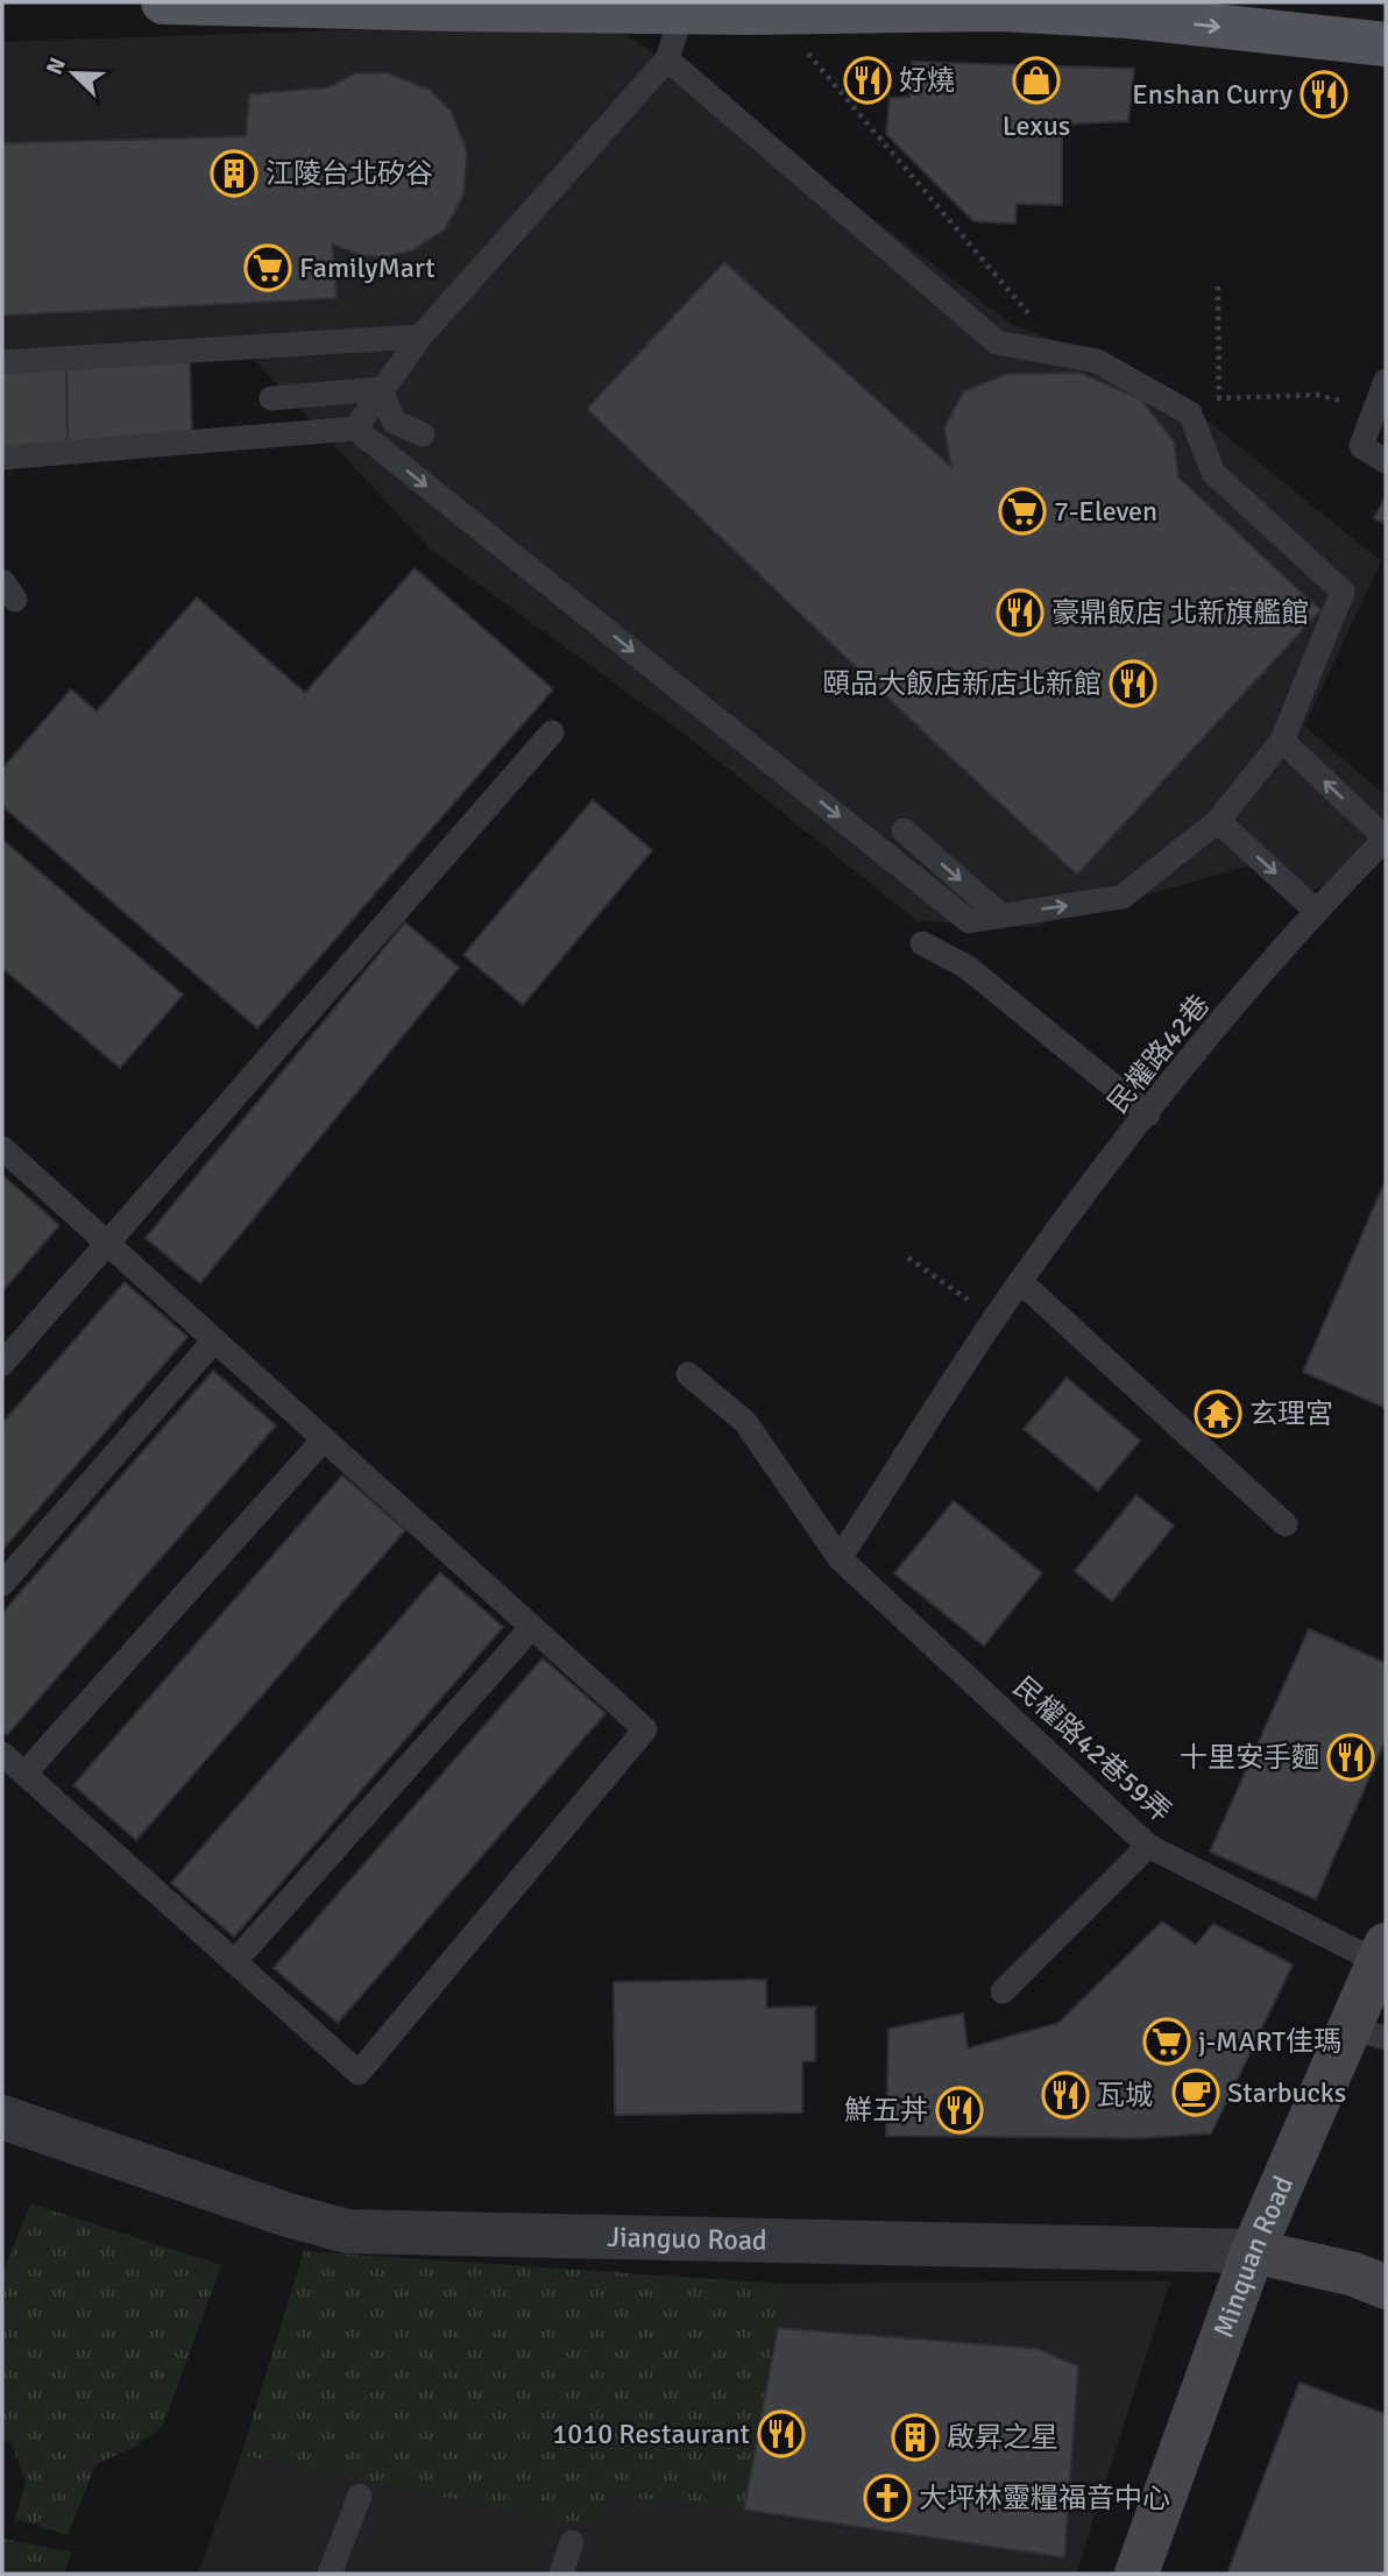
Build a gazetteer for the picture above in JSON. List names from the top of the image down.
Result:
{
  "streets": {
    "street": ["Jianguo Road", "Minquan Road"],
    "lane": ["民權路42巷", "民權路42巷59弄"]
  },
  "crossings": [
    ["民權路42巷", "民權路42巷59弄"],
    ["民權路42巷59弄", "Minquan Road"],
    ["Jianguo Road", "Minquan Road"]
  ],
  "places": {
    "restaurant": [
      "好燒",
      "Enshan Curry",
      "豪鼎飯店 北新旗艦館",
      "頤品大飯店新店北新館",
      "十里安手麵",
      "瓦城",
      "鮮五丼",
      "1010 Restaurant"
    ],
    "shop": ["Lexus"],
    "building": ["江陵台北矽谷", "啟昇之星"],
    "supermarket": ["FamilyMart", "7-Eleven", "j-MART佳瑪"],
    "temple": ["玄理宮"],
    "cafe": ["Starbucks"],
    "church": ["大坪林靈糧福音中心"]
  },
  "north": "top left"
}
